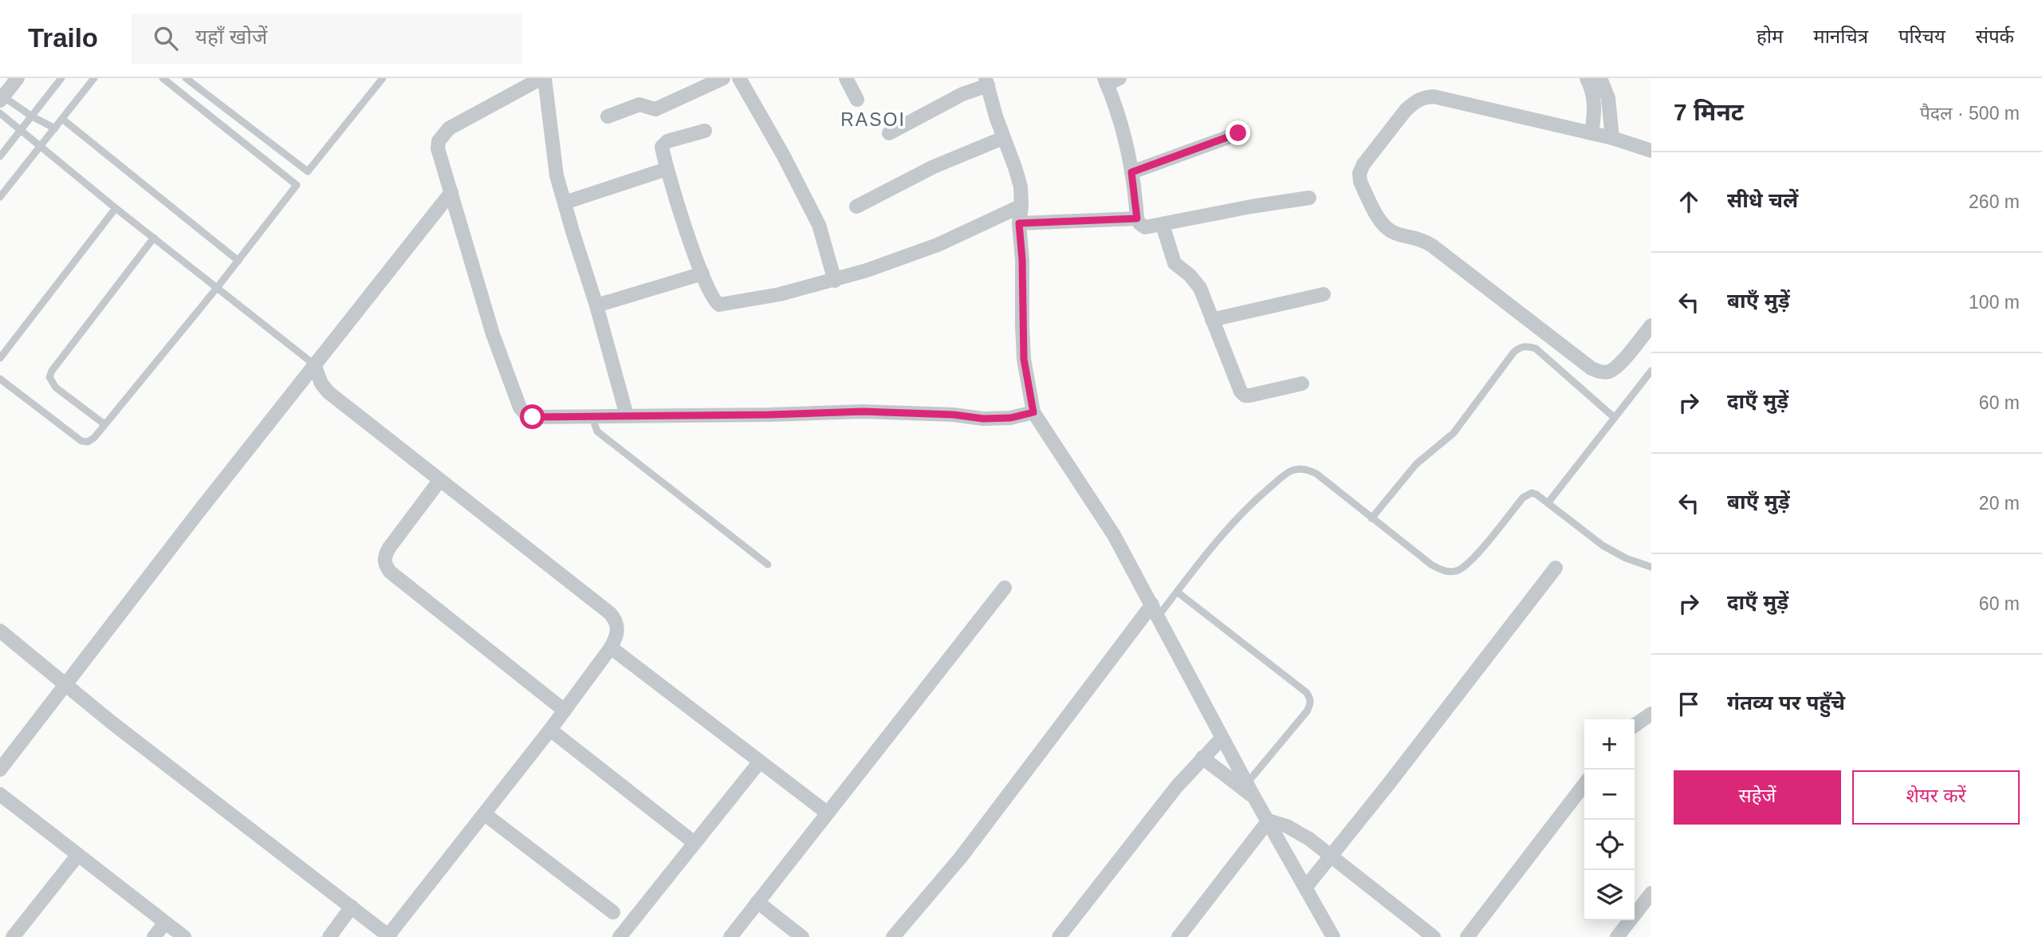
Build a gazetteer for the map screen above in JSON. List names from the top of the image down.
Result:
{
  "districts": ["RASOI"],
  "page": {
    "header": "Trailo",
    "search": "यहाँ खोजें",
    "nav": [
      "होम",
      "मानचित्र",
      "परिचय",
      "संपर्क"
    ],
    "heading": ["7 मिनट", "पैदल · 500 m"],
    "list": [
      ["सीधे चलें", "260 m"],
      ["बाएँ मुड़ें", "100 m"],
      ["दाएँ मुड़ें", "60 m"],
      ["बाएँ मुड़ें", "20 m"],
      ["दाएँ मुड़ें", "60 m"],
      "गंतव्य पर पहुँचे"
    ],
    "map_buttons": ["+", "−"],
    "buttons": ["सहेजें", "शेयर करें"]
  }
}
